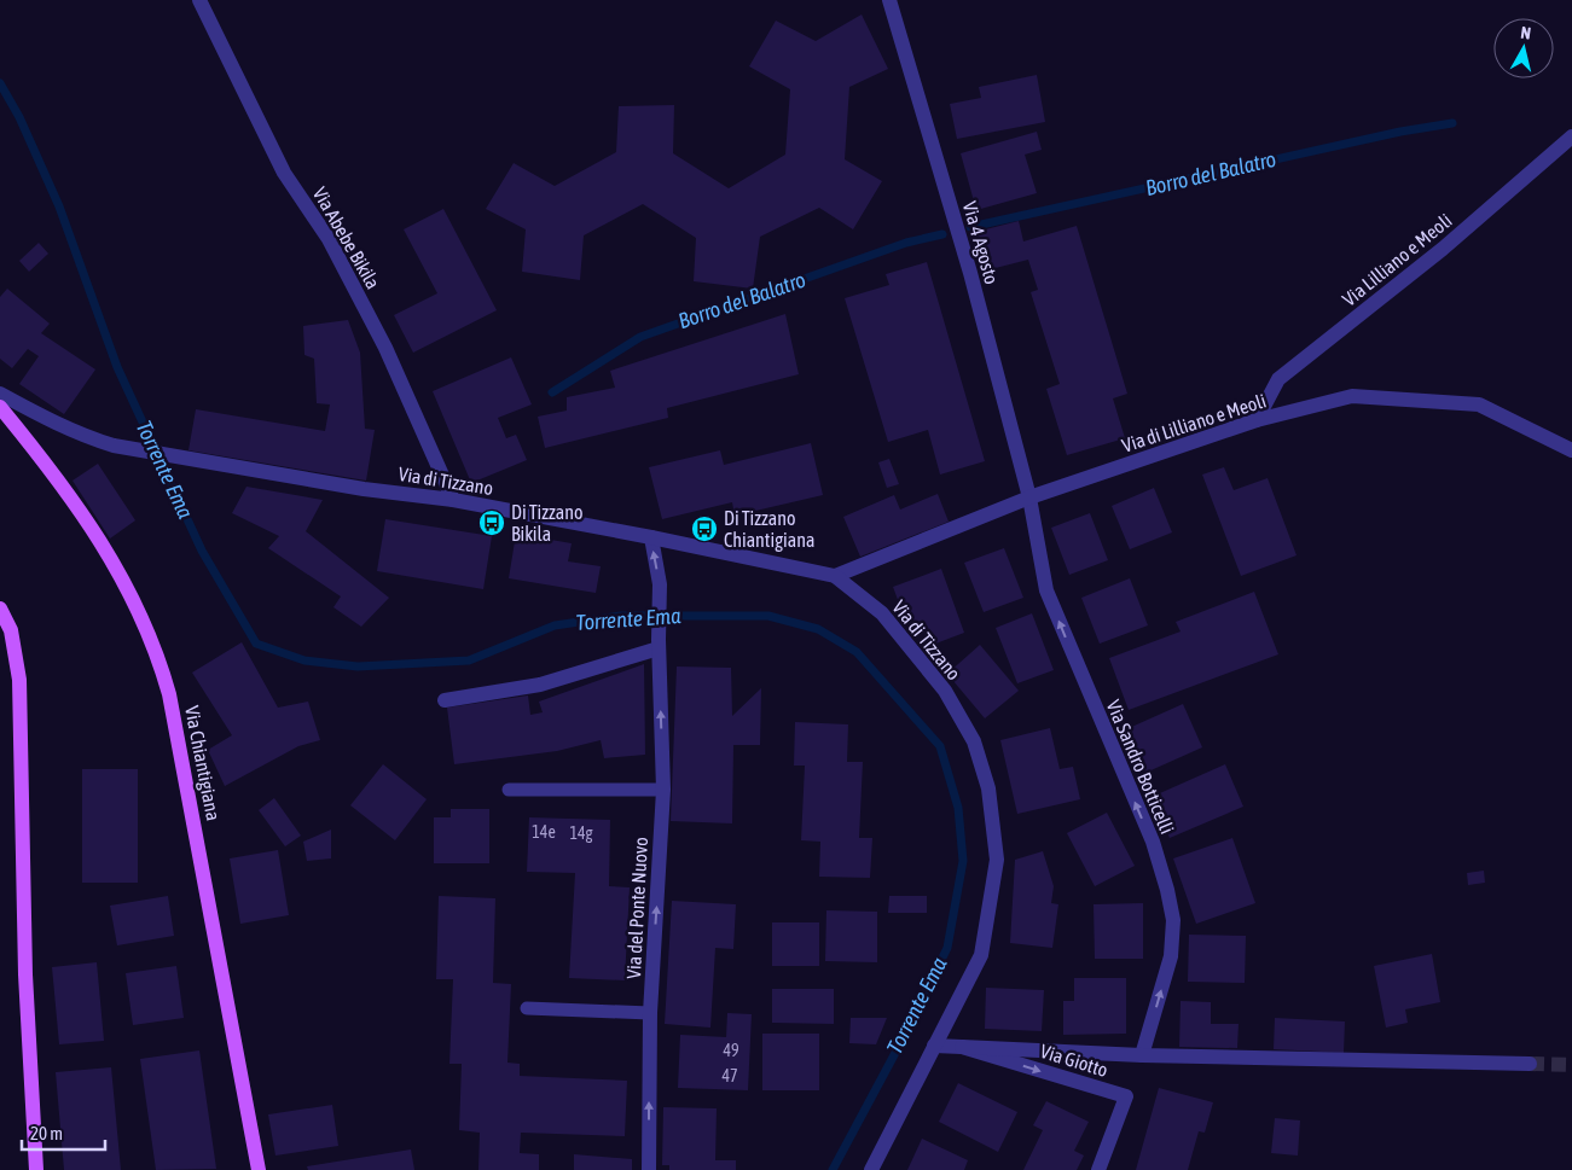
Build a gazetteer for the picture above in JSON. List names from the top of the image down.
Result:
{
  "streets": {
    "main road": ["Via Chiantigiana"],
    "street": [
      "Via Abebe Bikila",
      "Via 4 Agosto",
      "Via Lilliano e Meoli",
      "Via di Lilliano e Meoli",
      "Via di Tizzano",
      "Via Sandro Botticelli",
      "Via del Ponte Nuovo",
      "Via Giotto"
    ]
  },
  "crossings": [
    ["Via Abebe Bikila", "Via di Tizzano"],
    ["Via 4 Agosto", "Via di Lilliano e Meoli"],
    ["Via 4 Agosto", "Via Sandro Botticelli"],
    ["Via Lilliano e Meoli", "Via di Lilliano e Meoli"],
    ["Via di Lilliano e Meoli", "Via di Tizzano"],
    ["Via di Lilliano e Meoli", "Via Sandro Botticelli"],
    ["Via di Tizzano", "Via del Ponte Nuovo"],
    ["Via di Tizzano", "Via Giotto"]
  ],
  "one_way": ["Via Sandro Botticelli", "Via del Ponte Nuovo"],
  "water": ["Borro del Balatro", "Torrente Ema"],
  "places": {
    "bus stop": ["Di Tizzano Bikila", "Di Tizzano Chiantigiana"]
  },
  "house_numbers": [
    "14e",
    "14g",
    "49",
    "47"
  ],
  "scale_bar": "20 m",
  "north": "top"
}
